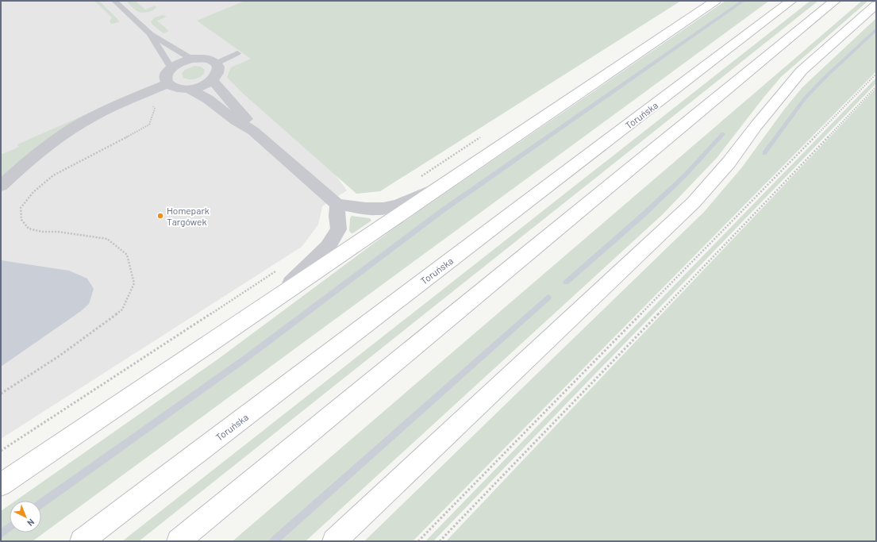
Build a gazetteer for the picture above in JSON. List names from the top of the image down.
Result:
{
  "streets": {
    "main road": ["Toruńska"]
  },
  "places": ["Homepark Targówek"],
  "north": "bottom right"
}
